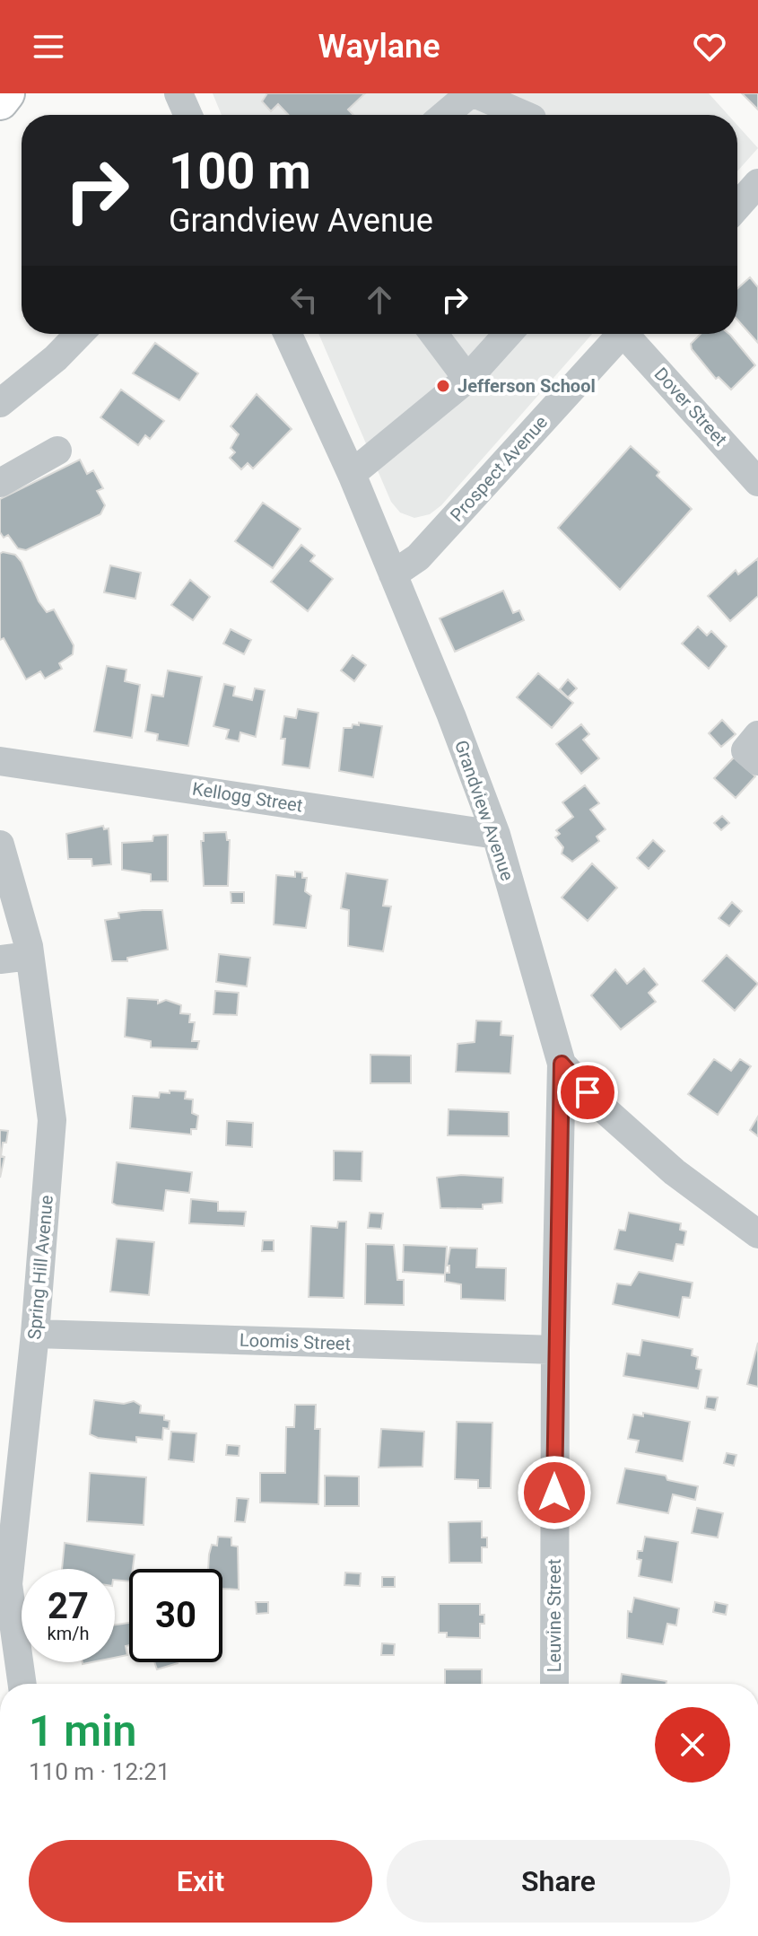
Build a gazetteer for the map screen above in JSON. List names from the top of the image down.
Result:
{
  "streets": {
    "street": [
      "Dover Street",
      "Prospect Avenue",
      "Kellogg Street",
      "Grandview Avenue",
      "Spring Hill Avenue",
      "Loomis Street",
      "Leuvine Street"
    ]
  },
  "crossings": [
    ["Prospect Avenue", "Grandview Avenue"],
    ["Kellogg Street", "Grandview Avenue"],
    ["Grandview Avenue", "Leuvine Street"],
    ["Spring Hill Avenue", "Loomis Street"],
    ["Loomis Street", "Leuvine Street"]
  ],
  "places": ["Jefferson School"],
  "page": {
    "header": "Waylane",
    "turn": ["100 m", "Grandview Avenue"],
    "speed": "27 km/h",
    "limit": "30",
    "heading": ["1 min", "110 m · 12:21"],
    "buttons": ["Exit", "Share"]
  }
}
